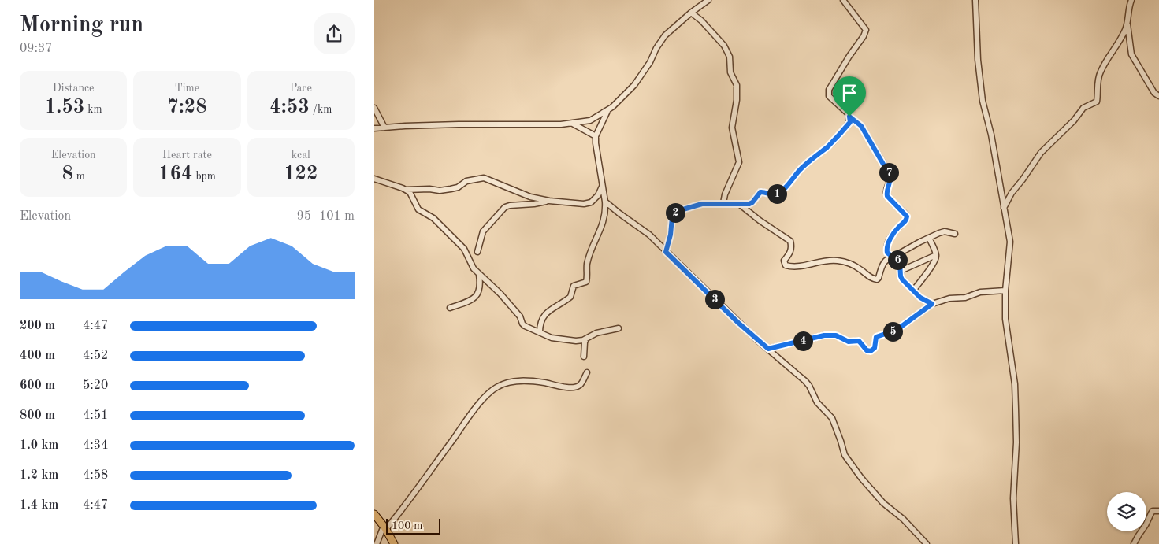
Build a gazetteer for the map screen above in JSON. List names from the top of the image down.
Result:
{
  "scale_bar": "100 m",
  "page": {
    "heading": ["Morning run", "09:37"],
    "stats": [
      ["Distance", "1.53 km"],
      ["Time", "7:28"],
      ["Pace", "4:53 /km"],
      ["Elevation", "8 m"],
      ["Heart rate", "164 bpm"],
      ["kcal", "122"]
    ],
    "pins": [
      "7",
      "1",
      "2",
      "6",
      "3",
      "5",
      "4"
    ],
    "chart": ["Elevation", "95–101 m"],
    "list": [
      {
        "name": "200 m",
        "note": "4:47"
      },
      {
        "name": "400 m",
        "note": "4:52"
      },
      {
        "name": "600 m",
        "note": "5:20"
      },
      {
        "name": "800 m",
        "note": "4:51"
      },
      {
        "name": "1.0 km",
        "note": "4:34"
      },
      {
        "name": "1.2 km",
        "note": "4:58"
      },
      {
        "name": "1.4 km",
        "note": "4:47"
      }
    ],
    "scale": "100 m"
  }
}
